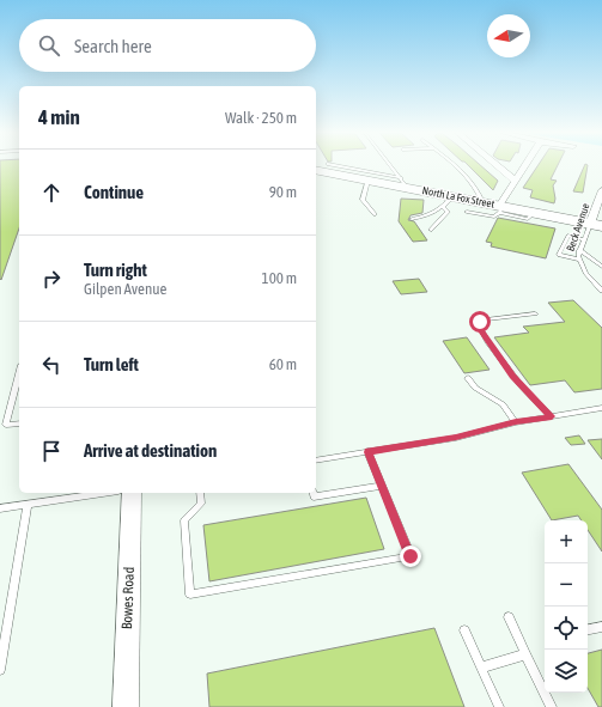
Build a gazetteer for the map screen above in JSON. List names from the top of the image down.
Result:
{
  "streets": {
    "main road": ["North La Fox Street"],
    "street": ["Beck Avenue", "Bowes Road"]
  },
  "crossings": [
    ["North La Fox Street", "Beck Avenue"]
  ],
  "north": "left",
  "page": {
    "search": "Search here",
    "heading": ["4 min", "Walk · 250 m"],
    "list": [
      ["Continue", "90 m"],
      ["Turn right", "Gilpen Avenue", "100 m"],
      ["Turn left", "60 m"],
      "Arrive at destination"
    ],
    "map_buttons": ["+", "−"]
  }
}
